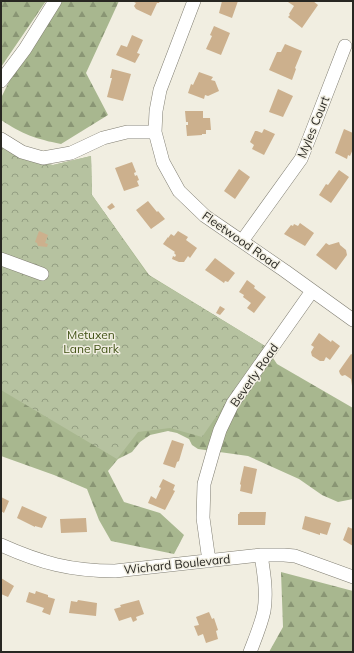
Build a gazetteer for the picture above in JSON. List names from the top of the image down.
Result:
{
  "streets": {
    "street": [
      "Myles Court",
      "Fleetwood Road",
      "Beverly Road",
      "Wichard Boulevard"
    ]
  },
  "crossings": [
    ["Myles Court", "Fleetwood Road"],
    ["Fleetwood Road", "Beverly Road"],
    ["Beverly Road", "Wichard Boulevard"]
  ],
  "parks": ["Metuxen Lane Park"]
}
